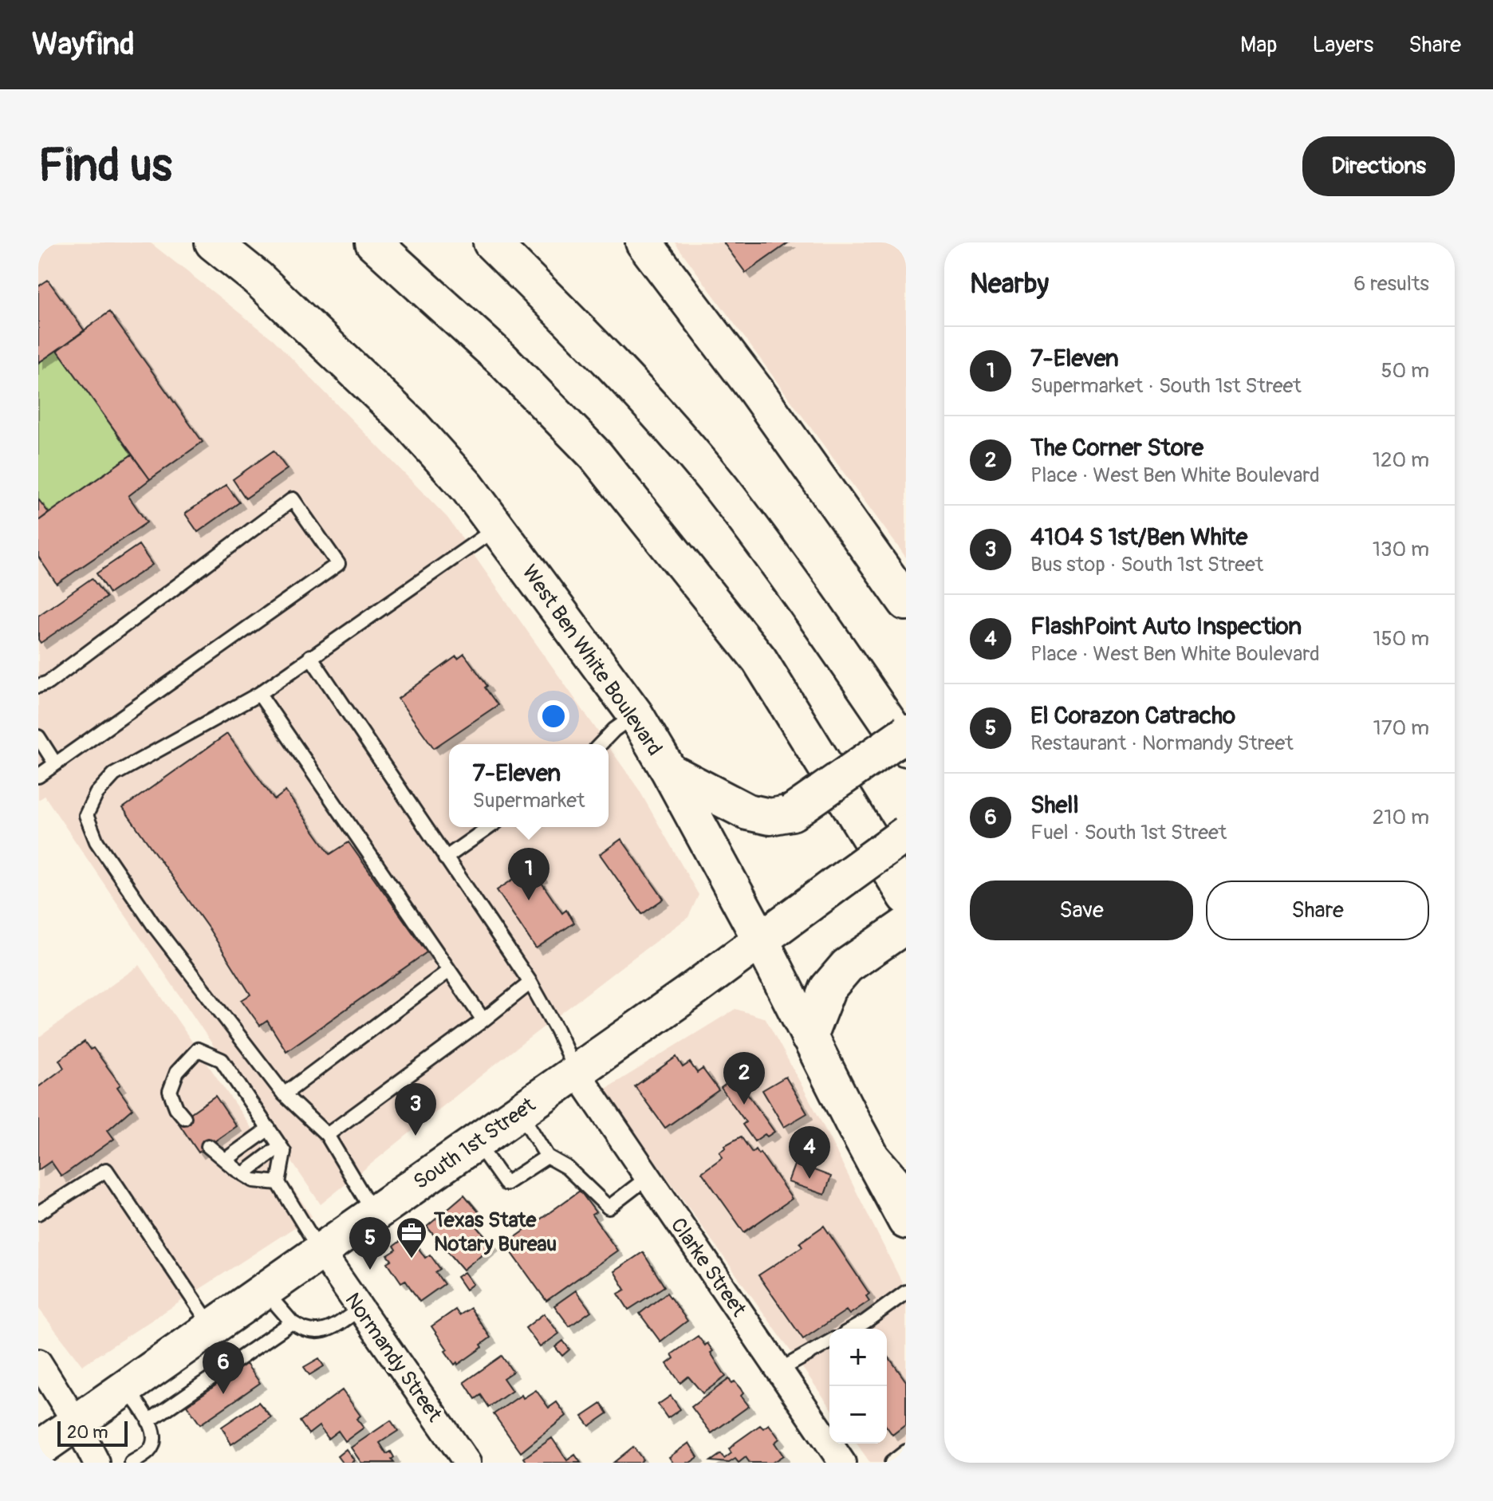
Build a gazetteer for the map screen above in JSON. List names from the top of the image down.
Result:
{
  "streets": {
    "main road": ["West Ben White Boulevard", "South 1st Street"],
    "street": ["Clarke Street", "Normandy Street"]
  },
  "crossings": [
    ["West Ben White Boulevard", "South 1st Street"],
    ["South 1st Street", "Clarke Street"],
    ["South 1st Street", "Normandy Street"]
  ],
  "places": {
    "office": ["Texas State Notary Bureau"]
  },
  "scale_bar": "20 m",
  "page": {
    "header": "Wayfind",
    "nav": ["Map", "Layers", "Share"],
    "buttons": [
      "Directions",
      ["Save", "Share"]
    ],
    "title": "Find us",
    "heading": ["Nearby", "6 results"],
    "list": [
      {
        "mark": "1",
        "name": "7-Eleven",
        "note": "Supermarket · South 1st Street",
        "value": "50 m"
      },
      {
        "mark": "2",
        "name": "The Corner Store",
        "note": "Place · West Ben White Boulevard",
        "value": "120 m"
      },
      {
        "mark": "3",
        "name": "4104 S 1st/Ben White",
        "note": "Bus stop · South 1st Street",
        "value": "130 m"
      },
      {
        "mark": "4",
        "name": "FlashPoint Auto Inspection",
        "note": "Place · West Ben White Boulevard",
        "value": "150 m"
      },
      {
        "mark": "5",
        "name": "El Corazon Catracho",
        "note": "Restaurant · Normandy Street",
        "value": "170 m"
      },
      {
        "mark": "6",
        "name": "Shell",
        "note": "Fuel · South 1st Street",
        "value": "210 m"
      }
    ],
    "popup": ["7-Eleven", "Supermarket"],
    "pins": [
      "1",
      "2",
      "3",
      "4",
      "5",
      "6"
    ],
    "map_buttons": ["+", "−"],
    "scale": "20 m"
  }
}
